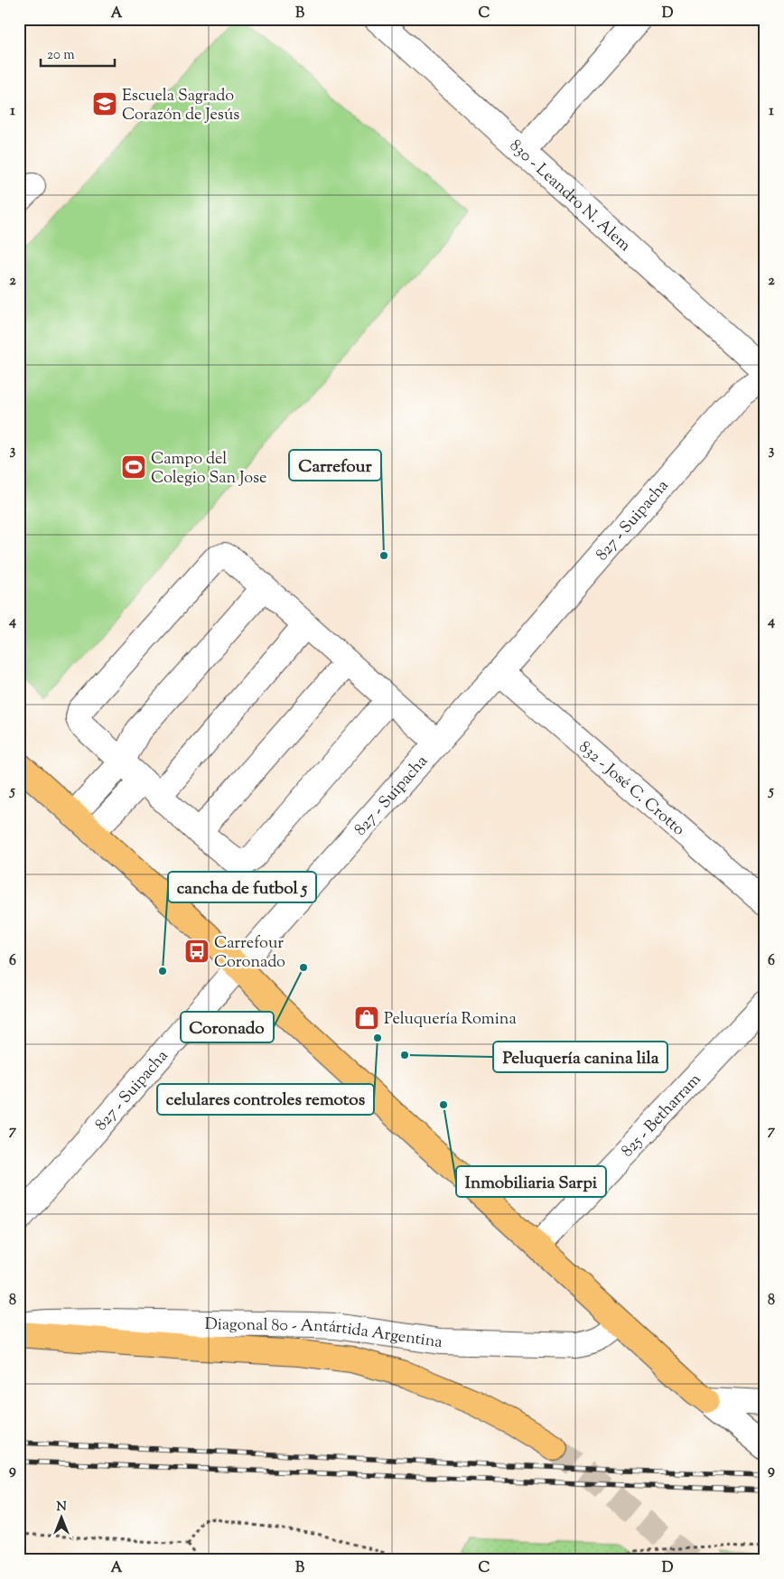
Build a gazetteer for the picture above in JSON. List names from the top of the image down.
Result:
{
  "streets": {
    "street": [
      "830 - Leandro N. Alem",
      "827 - Suipacha",
      "832 - José C. Crotto",
      "825 - Betharram",
      "Diagonal 80 - Antártida Argentina"
    ]
  },
  "crossings": [
    ["827 - Suipacha", "832 - José C. Crotto"]
  ],
  "places": {
    "school or university": ["Escuela Sagrado Corazón de Jesús"],
    "sports": ["Campo del Colegio San Jose"],
    "other": [
      "Carrefour",
      "Coronado",
      "cancha de futbol 5",
      "celulares controles remotos",
      "Peluquería canina lila",
      "Inmobiliaria Sarpi"
    ],
    "bus stop": ["Carrefour Coronado"],
    "shop": ["Peluquería Romina"]
  },
  "scale_bar": "20 m",
  "north": "top",
  "grid": {
    "columns": [
      "A",
      "B",
      "C",
      "D"
    ],
    "rows": [
      "1",
      "2",
      "3",
      "4",
      "5",
      "6",
      "7",
      "8",
      "9"
    ]
  }
}
